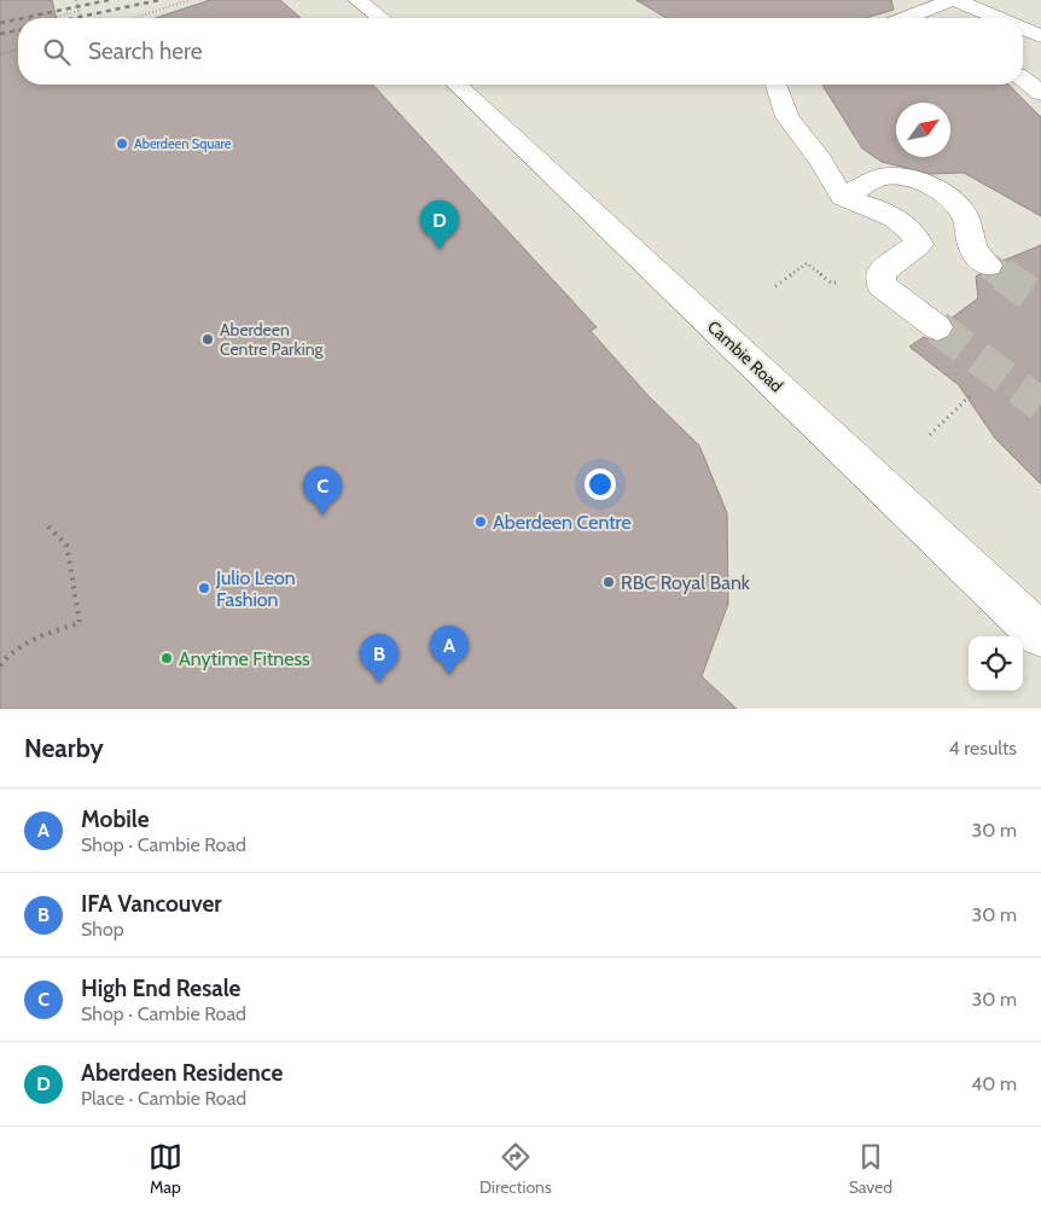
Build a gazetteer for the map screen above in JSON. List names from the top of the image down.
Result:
{
  "streets": {
    "main road": ["Cambie Road"]
  },
  "places": [
    "Aberdeen Square",
    "Aberdeen Centre Parking",
    "Aberdeen Centre",
    "RBC Royal Bank",
    "Julio Leon Fashion",
    "Anytime Fitness"
  ],
  "north": "top right",
  "page": {
    "search": "Search here",
    "pins": [
      "D",
      "C",
      "A",
      "B"
    ],
    "heading": ["Nearby", "4 results"],
    "list": [
      {
        "mark": "A",
        "name": "Mobile",
        "note": "Shop · Cambie Road",
        "value": "30 m"
      },
      {
        "mark": "B",
        "name": "IFA Vancouver",
        "note": "Shop",
        "value": "30 m"
      },
      {
        "mark": "C",
        "name": "High End Resale",
        "note": "Shop · Cambie Road",
        "value": "30 m"
      },
      {
        "mark": "D",
        "name": "Aberdeen Residence",
        "note": "Place · Cambie Road",
        "value": "40 m"
      }
    ],
    "nav": ["Map", "Directions", "Saved"]
  }
}
